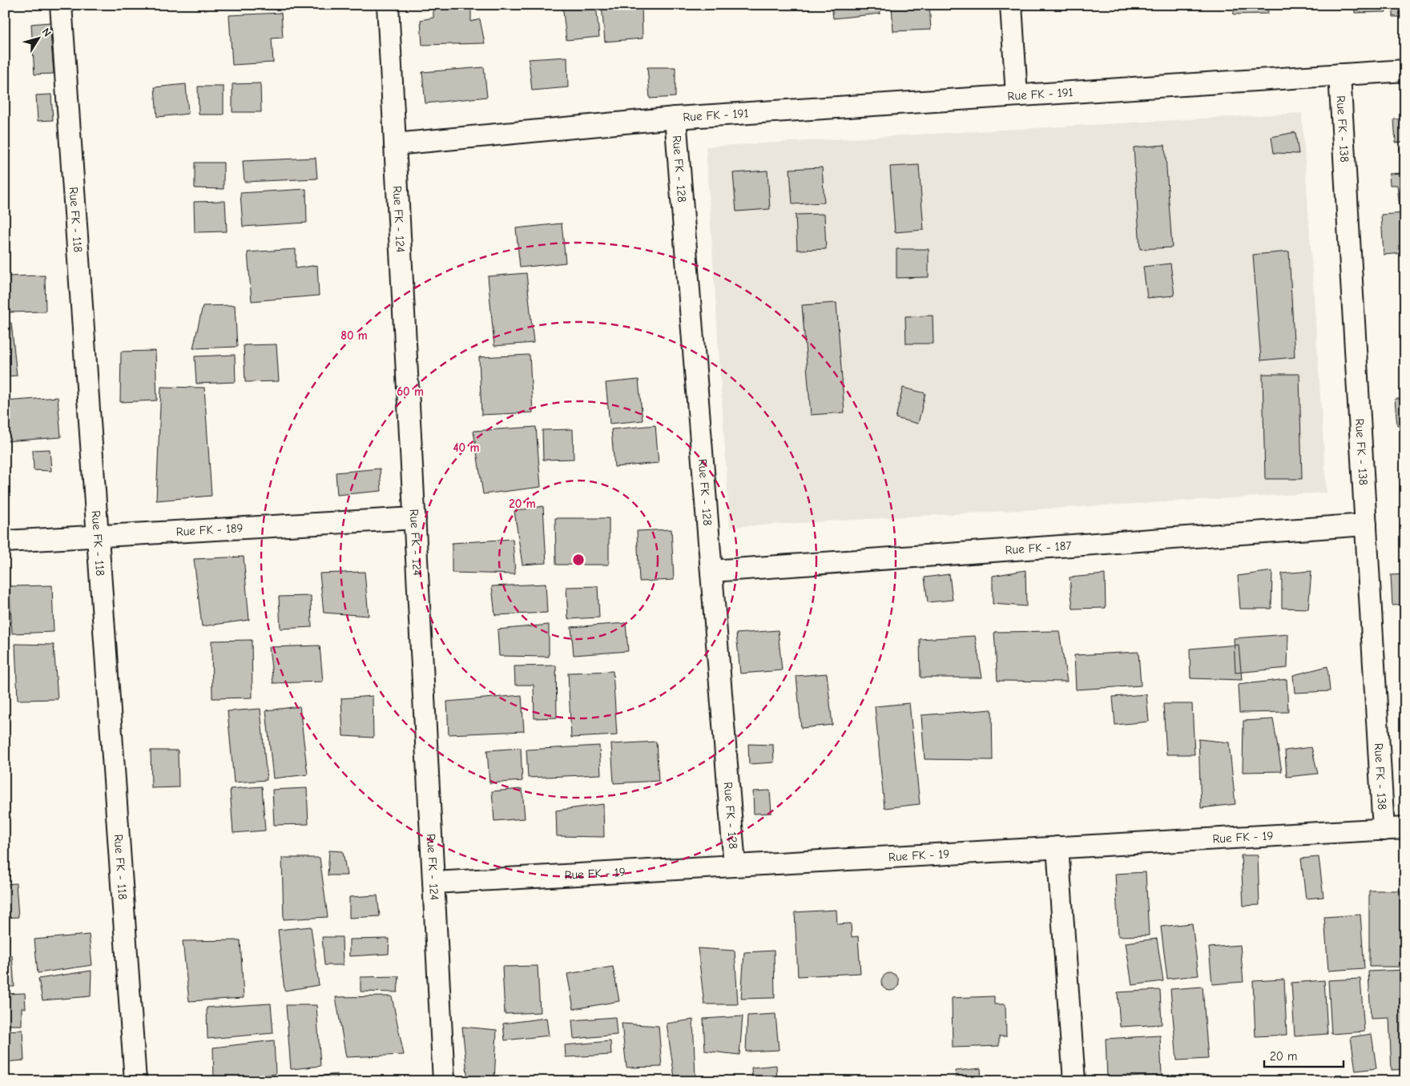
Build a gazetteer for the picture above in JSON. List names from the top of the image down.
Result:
{
  "streets": {
    "street": [
      "Rue FK - 191",
      "Rue FK - 138",
      "Rue FK - 128",
      "Rue FK - 118",
      "Rue FK - 124",
      "Rue FK - 189",
      "Rue FK - 187",
      "Rue FK - 19"
    ]
  },
  "crossings": [
    ["Rue FK - 191", "Rue FK - 138"],
    ["Rue FK - 191", "Rue FK - 128"],
    ["Rue FK - 191", "Rue FK - 124"],
    ["Rue FK - 138", "Rue FK - 187"],
    ["Rue FK - 138", "Rue FK - 19"],
    ["Rue FK - 128", "Rue FK - 187"],
    ["Rue FK - 128", "Rue FK - 19"],
    ["Rue FK - 118", "Rue FK - 189"],
    ["Rue FK - 124", "Rue FK - 189"],
    ["Rue FK - 124", "Rue FK - 19"]
  ],
  "scale_bar": "20 m",
  "north": "top right",
  "rings": [
    "80 m",
    "60 m",
    "40 m",
    "20 m"
  ]
}
